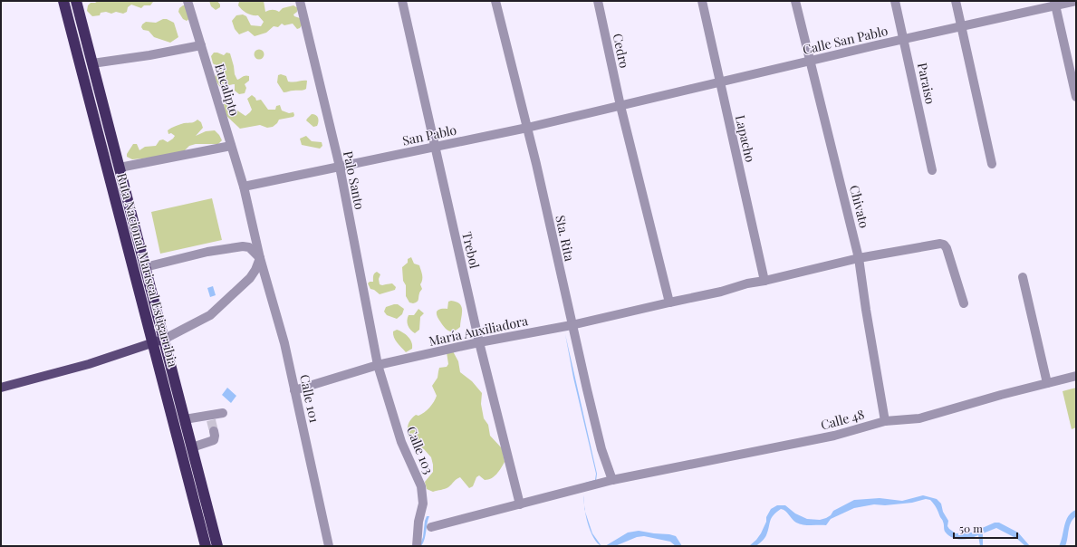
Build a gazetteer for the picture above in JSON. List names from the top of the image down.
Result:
{
  "streets": {
    "highway": ["Ruta Nacional Mariscal Estigarribia"],
    "street": [
      "Calle San Pablo",
      "Cedro",
      "Paraiso",
      "Eucalipto",
      "San Pablo",
      "Lapacho",
      "Palo Santo",
      "Chivato",
      "Sta. Rita",
      "Trebol",
      "María Auxiliadora",
      "Calle 101",
      "Calle 48",
      "Calle 103"
    ]
  },
  "crossings": [
    ["Calle San Pablo", "Cedro"],
    ["Calle San Pablo", "Paraiso"],
    ["Calle San Pablo", "San Pablo"],
    ["Calle San Pablo", "Lapacho"],
    ["Calle San Pablo", "Chivato"],
    ["Cedro", "San Pablo"],
    ["Cedro", "María Auxiliadora"],
    ["Eucalipto", "San Pablo"],
    ["Eucalipto", "Calle 101"],
    ["San Pablo", "Palo Santo"],
    ["San Pablo", "Sta. Rita"],
    ["San Pablo", "Trebol"],
    ["San Pablo", "Calle 101"],
    ["Lapacho", "María Auxiliadora"],
    ["Palo Santo", "María Auxiliadora"],
    ["Palo Santo", "Calle 103"],
    ["Chivato", "María Auxiliadora"],
    ["Chivato", "Calle 48"],
    ["Sta. Rita", "María Auxiliadora"],
    ["Sta. Rita", "Calle 48"],
    ["Trebol", "María Auxiliadora"],
    ["Trebol", "Calle 48"],
    ["María Auxiliadora", "Calle 101"],
    ["María Auxiliadora", "Calle 103"]
  ],
  "scale_bar": "50 m"
}
